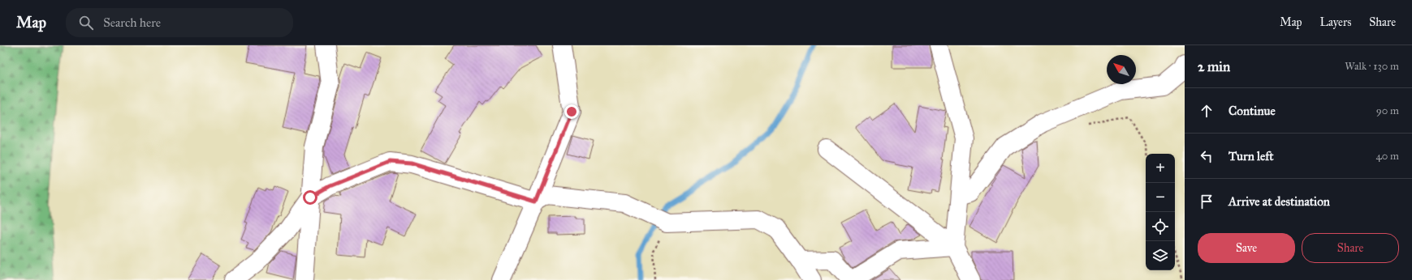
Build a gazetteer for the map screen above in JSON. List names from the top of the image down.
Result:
{
  "north": "top left",
  "page": {
    "header": "Map",
    "search": "Search here",
    "nav": ["Map", "Layers", "Share"],
    "heading": ["2 min", "Walk · 130 m"],
    "list": [
      ["Continue", "90 m"],
      ["Turn left", "40 m"],
      "Arrive at destination"
    ],
    "map_buttons": ["+", "−"],
    "buttons": ["Save", "Share"]
  }
}
